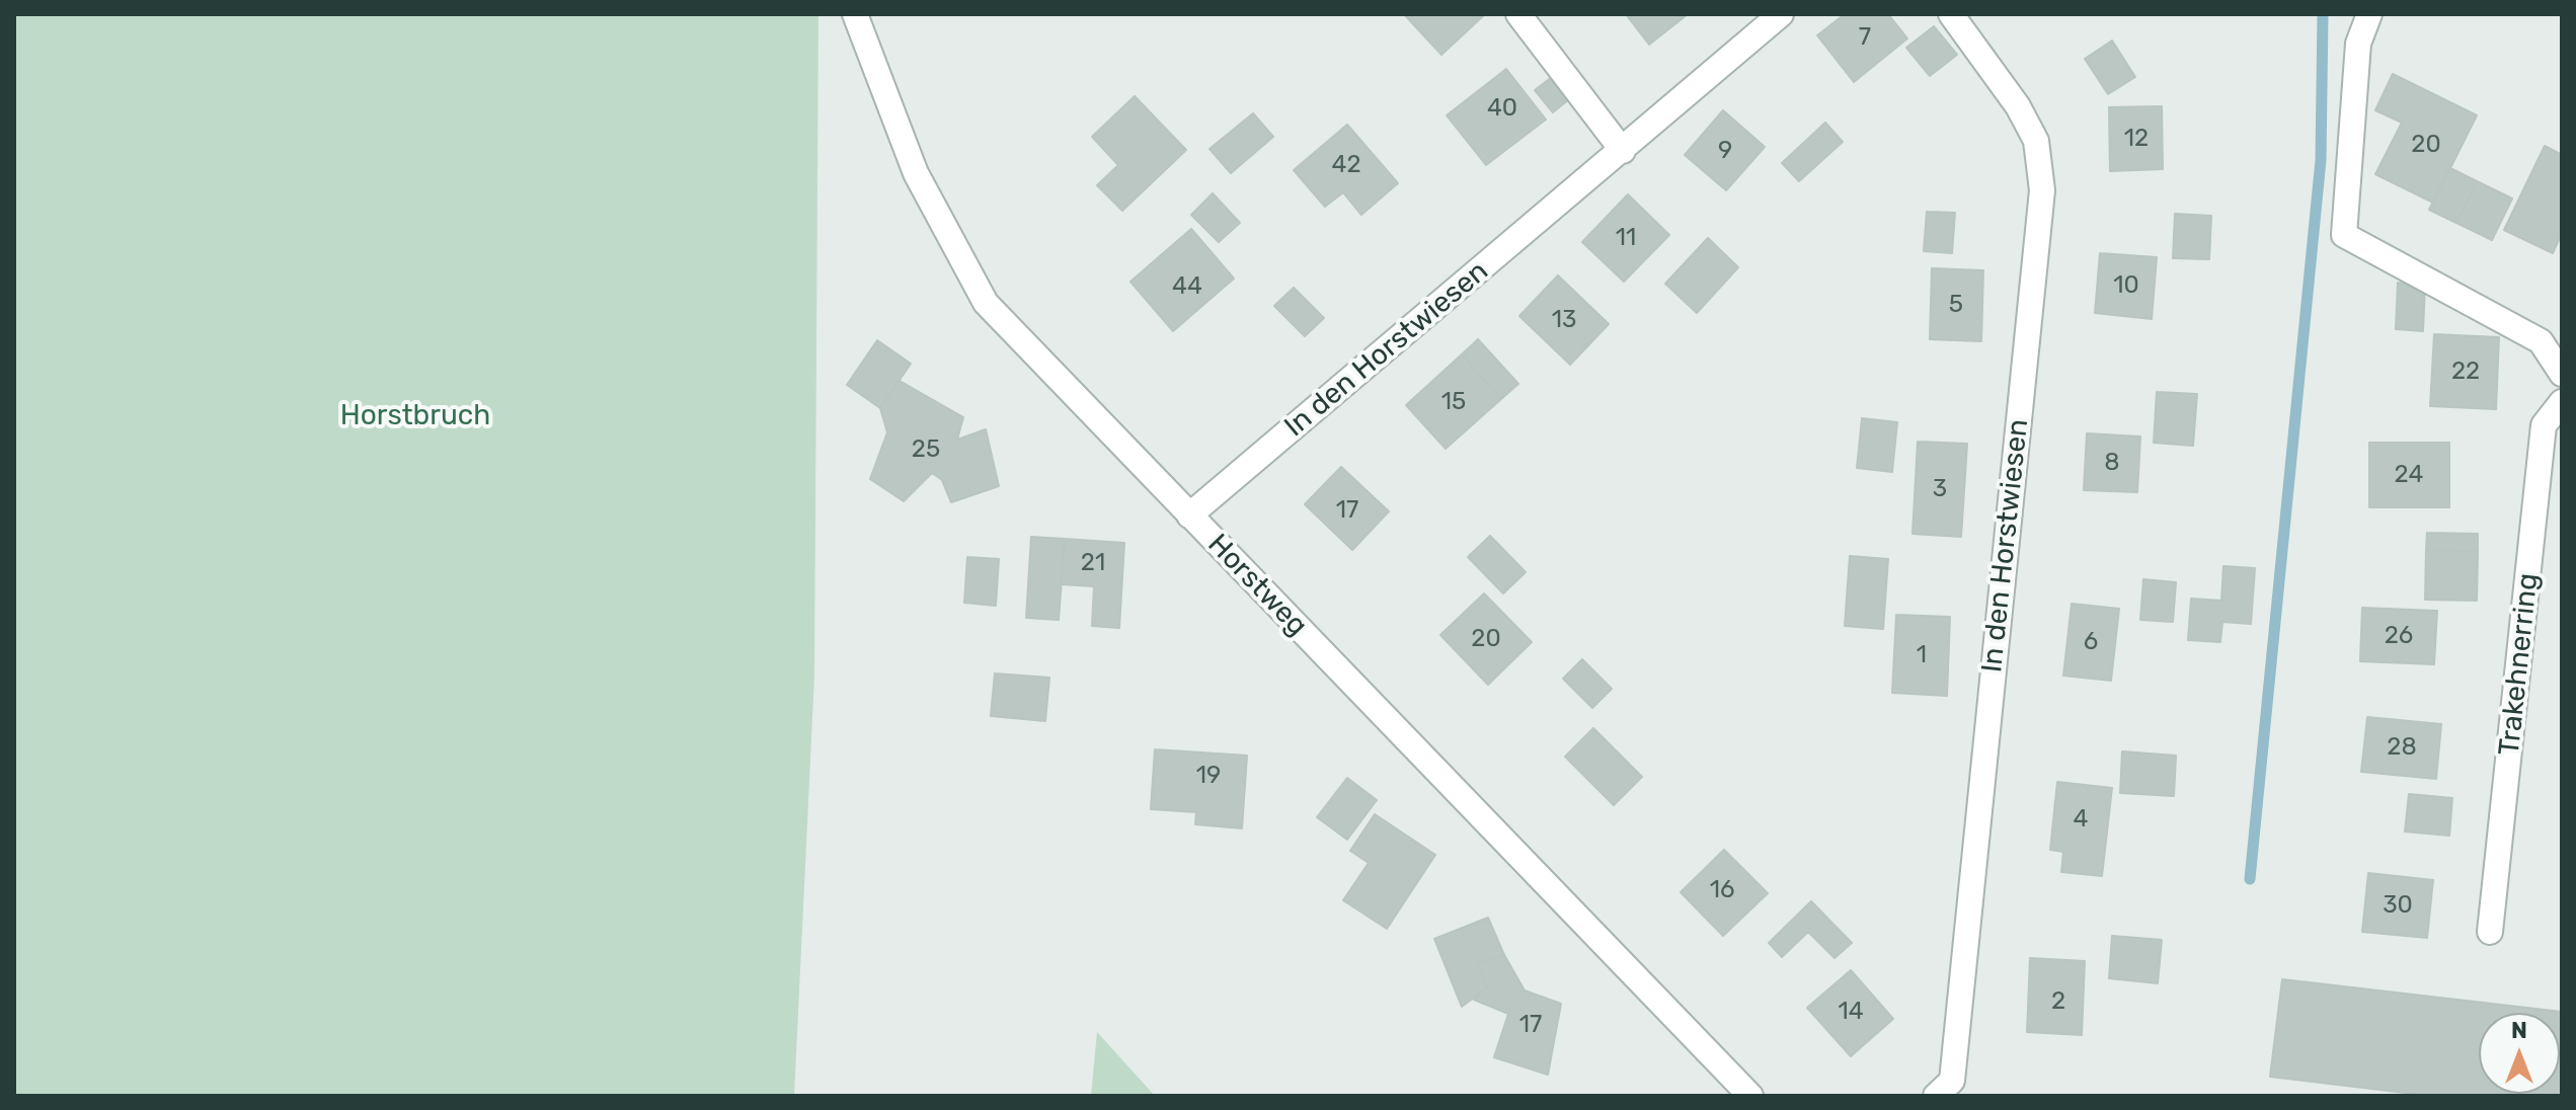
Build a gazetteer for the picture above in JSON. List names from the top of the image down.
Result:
{
  "streets": {
    "street": ["In den Horstwiesen", "Horstweg", "Trakehnerring"]
  },
  "crossings": [
    ["In den Horstwiesen", "Horstweg"]
  ],
  "parks": ["Horstbruch"],
  "house_numbers": [
    "7",
    "40",
    "12",
    "20",
    "9",
    "42",
    "11",
    "10",
    "44",
    "5",
    "13",
    "22",
    "15",
    "25",
    "8",
    "24",
    "3",
    "17",
    "21",
    "26",
    "20",
    "6",
    "1",
    "28",
    "19",
    "4",
    "16",
    "30",
    "2",
    "14",
    "17"
  ],
  "north": "top"
}
